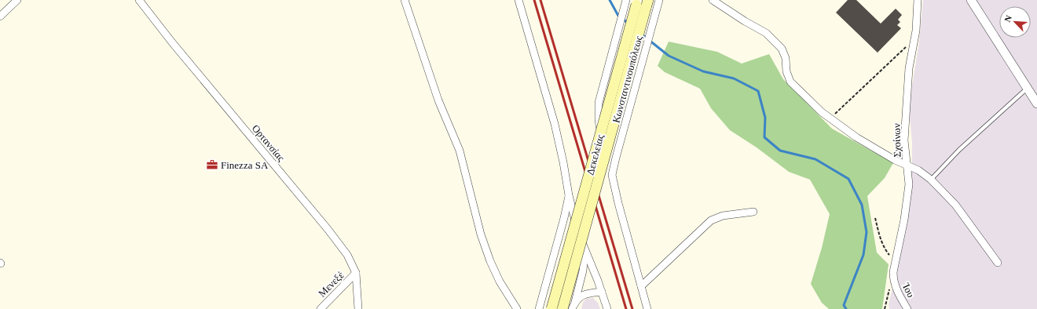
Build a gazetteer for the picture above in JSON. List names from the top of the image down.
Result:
{
  "streets": {
    "main road": ["Δεκελείας"],
    "street": [
      "Κωνσταντινουπόλεως",
      "Σχοίνων",
      "Ορτανσίας",
      "Μενεξέ",
      "Ίου"
    ]
  },
  "crossings": [
    ["Σχοίνων", "Ίου"],
    ["Ορτανσίας", "Μενεξέ"]
  ],
  "places": {
    "office": ["Finezza SA"]
  },
  "north": "top left"
}
